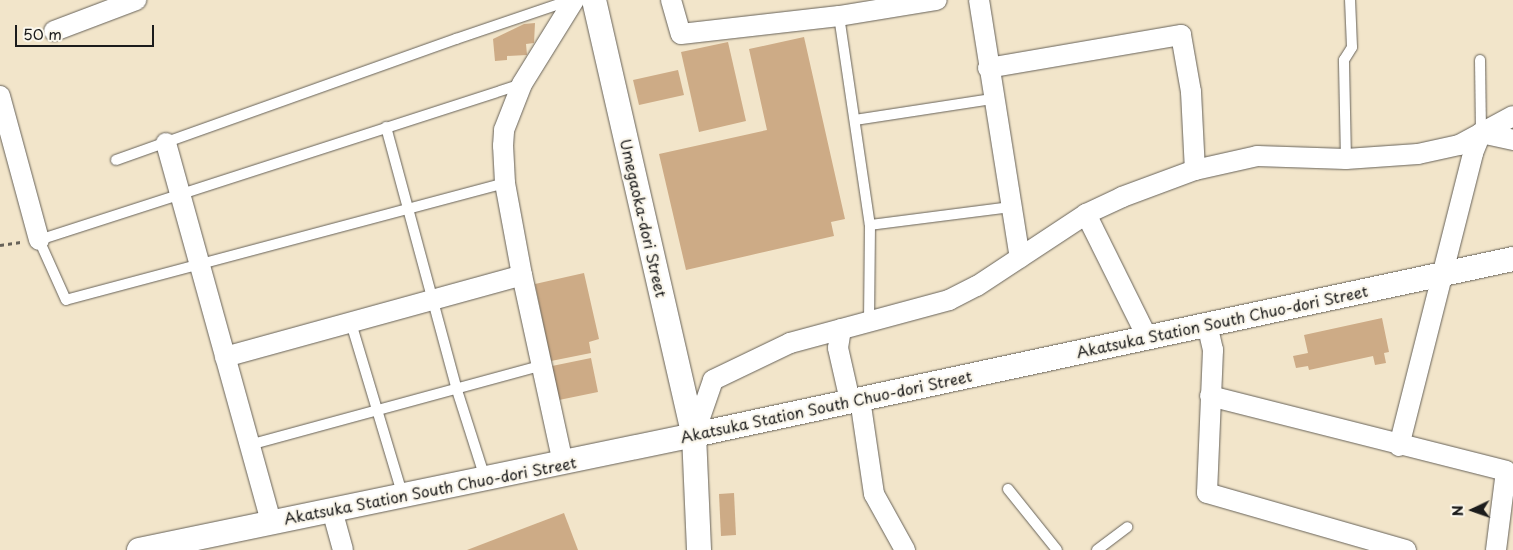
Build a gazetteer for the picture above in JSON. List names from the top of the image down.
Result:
{
  "streets": {
    "street": ["Umegaoka-dori Street", "Akatsuka Station South Chuo-dori Street"]
  },
  "crossings": [
    ["Umegaoka-dori Street", "Akatsuka Station South Chuo-dori Street"]
  ],
  "scale_bar": "50 m",
  "north": "left"
}
